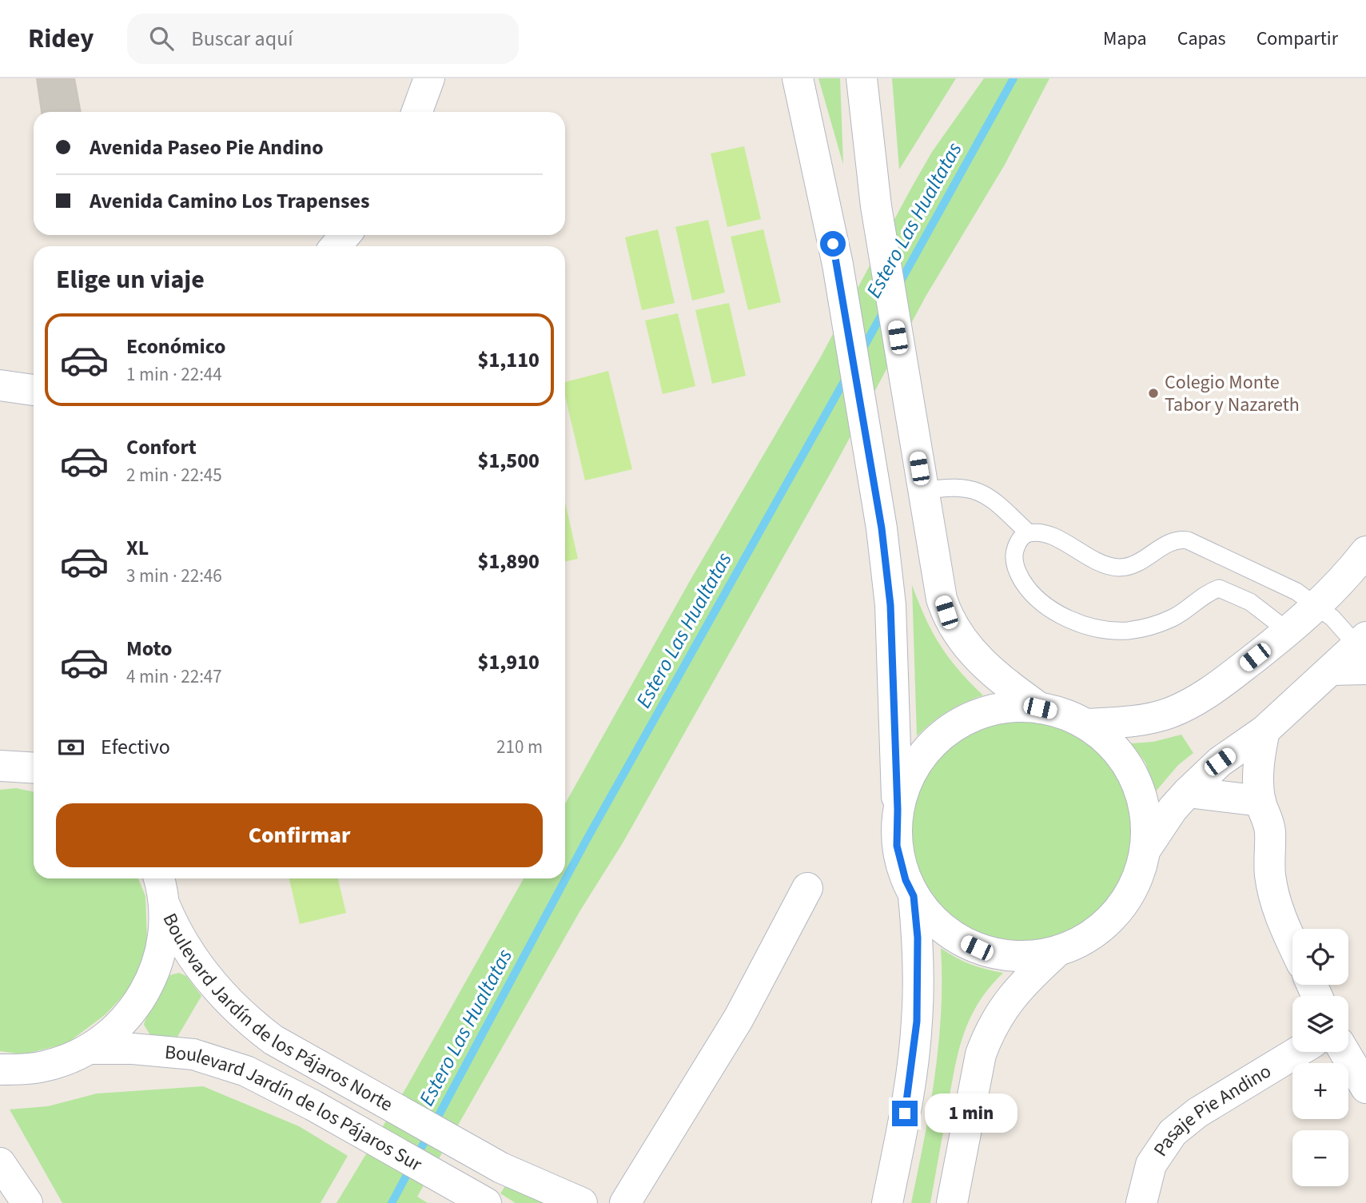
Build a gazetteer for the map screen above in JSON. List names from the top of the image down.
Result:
{
  "streets": {
    "street": ["Boulevard Jardín de los Pájaros Norte", "Boulevard Jardín de los Pájaros Sur", "Pasaje Pie Andino"]
  },
  "water": ["Estero Las Hualtatas"],
  "places": ["Colegio Monte Tabor y Nazareth"],
  "page": {
    "header": "Ridey",
    "search": "Buscar aquí",
    "nav": ["Mapa", "Capas", "Compartir"],
    "banner": ["Avenida Paseo Pie Andino", "Avenida Camino Los Trapenses"],
    "heading": "Elige un viaje",
    "list": [
      {
        "name": "Económico",
        "note": "1 min · 22:44",
        "value": "$1,110"
      },
      {
        "name": "Confort",
        "note": "2 min · 22:45",
        "value": "$1,500"
      },
      {
        "name": "XL",
        "note": "3 min · 22:46",
        "value": "$1,890"
      },
      {
        "name": "Moto",
        "note": "4 min · 22:47",
        "value": "$1,910"
      }
    ],
    "pay": ["Efectivo", "210 m"],
    "buttons": "Confirmar",
    "map_buttons": ["+", "−"],
    "bubble": "1 min"
  }
}
